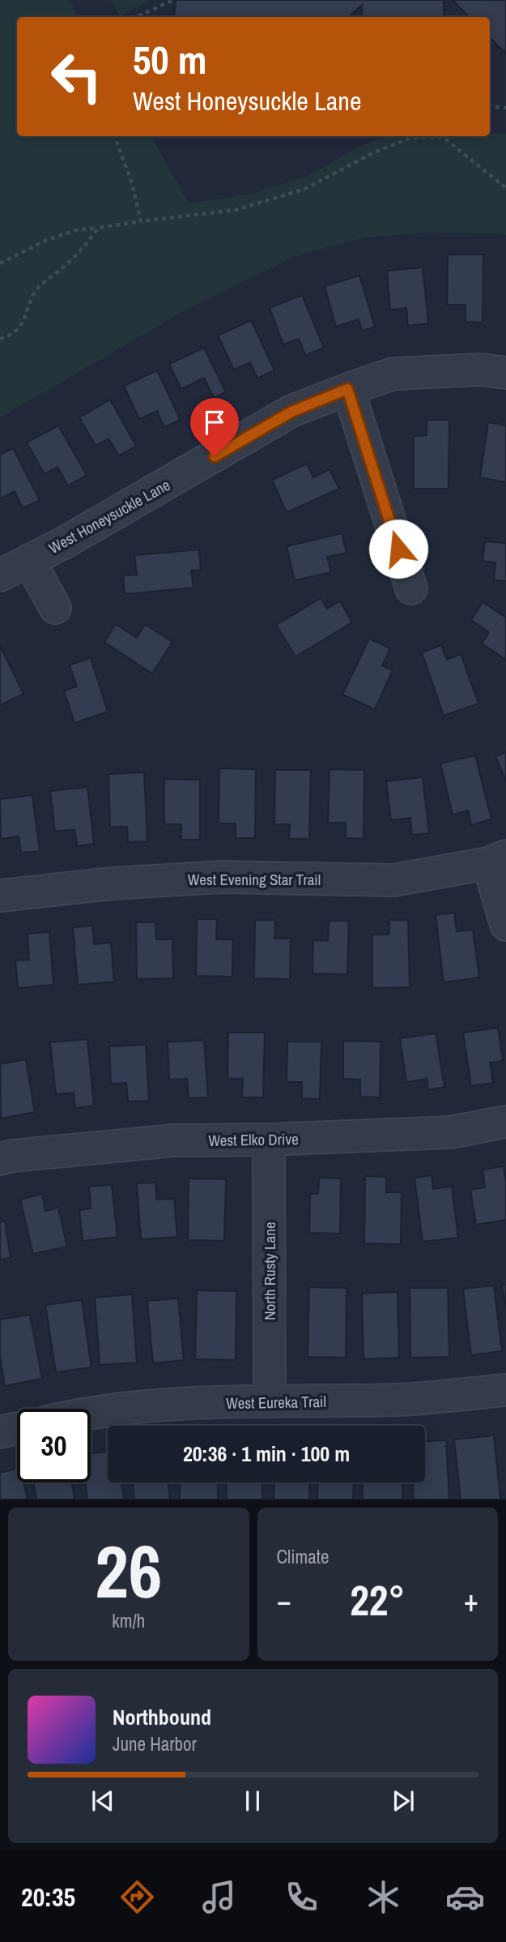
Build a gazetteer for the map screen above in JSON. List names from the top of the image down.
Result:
{
  "streets": {
    "street": [
      "West Honeysuckle Lane",
      "West Evening Star Trail",
      "West Elko Drive",
      "North Rusty Lane",
      "West Eureka Trail"
    ]
  },
  "crossings": [
    ["West Elko Drive", "North Rusty Lane"],
    ["North Rusty Lane", "West Eureka Trail"]
  ],
  "page": {
    "turn": ["50 m", "West Honeysuckle Lane"],
    "limit": "30",
    "trip": "20:36 · 1 min · 100 m",
    "tile": [
      ["26", "km/h"],
      "Climate"
    ],
    "heat": ["−", "22°", "+"],
    "song": ["Northbound", "June Harbor"],
    "tabs": "20:35"
  }
}
